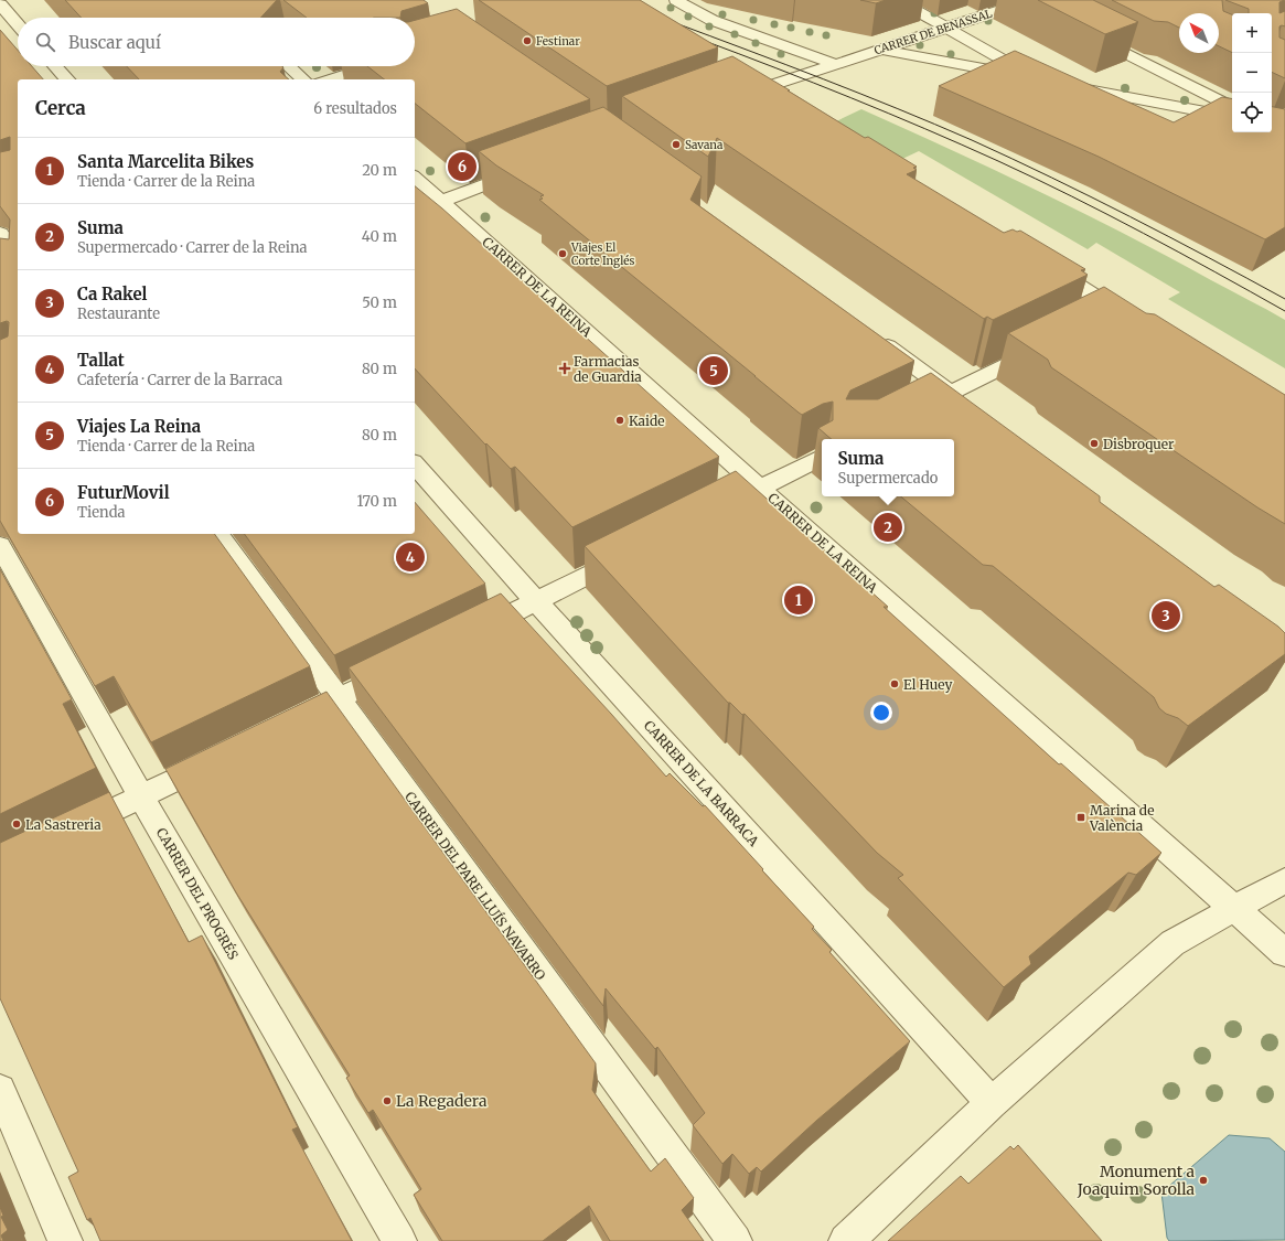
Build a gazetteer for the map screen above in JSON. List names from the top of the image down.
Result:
{
  "streets": {
    "street": [
      "CARRER DE BENASSAL",
      "CARRER DE LA REINA",
      "CARRER DE LA BARRACA",
      "CARRER DEL PARE LLUÍS NAVARRO",
      "CARRER DEL PROGRÉS"
    ]
  },
  "places": {
    "other": [
      "Festinar",
      "Savana",
      "Viajes El Corte Inglés",
      "Kaide",
      "Disbroquer",
      "El Huey",
      "La Sastreria",
      "La Regadera",
      "Monument a Joaquim Sorolla"
    ],
    "health": ["Farmacias de Guardia"],
    "transit": ["Marina de València"]
  },
  "north": "top left",
  "page": {
    "map_buttons": ["+", "−"],
    "search": "Buscar aquí",
    "heading": ["Cerca", "6 resultados"],
    "list": [
      {
        "mark": "1",
        "name": "Santa Marcelita Bikes",
        "note": "Tienda · Carrer de la Reina",
        "value": "20 m"
      },
      {
        "mark": "2",
        "name": "Suma",
        "note": "Supermercado · Carrer de la Reina",
        "value": "40 m"
      },
      {
        "mark": "3",
        "name": "Ca Rakel",
        "note": "Restaurante",
        "value": "50 m"
      },
      {
        "mark": "4",
        "name": "Tallat",
        "note": "Cafetería · Carrer de la Barraca",
        "value": "80 m"
      },
      {
        "mark": "5",
        "name": "Viajes La Reina",
        "note": "Tienda · Carrer de la Reina",
        "value": "80 m"
      },
      {
        "mark": "6",
        "name": "FuturMovil",
        "note": "Tienda",
        "value": "170 m"
      }
    ],
    "pins": [
      "6",
      "5",
      "2",
      "4",
      "1",
      "3"
    ],
    "popup": ["Suma", "Supermercado"]
  }
}
